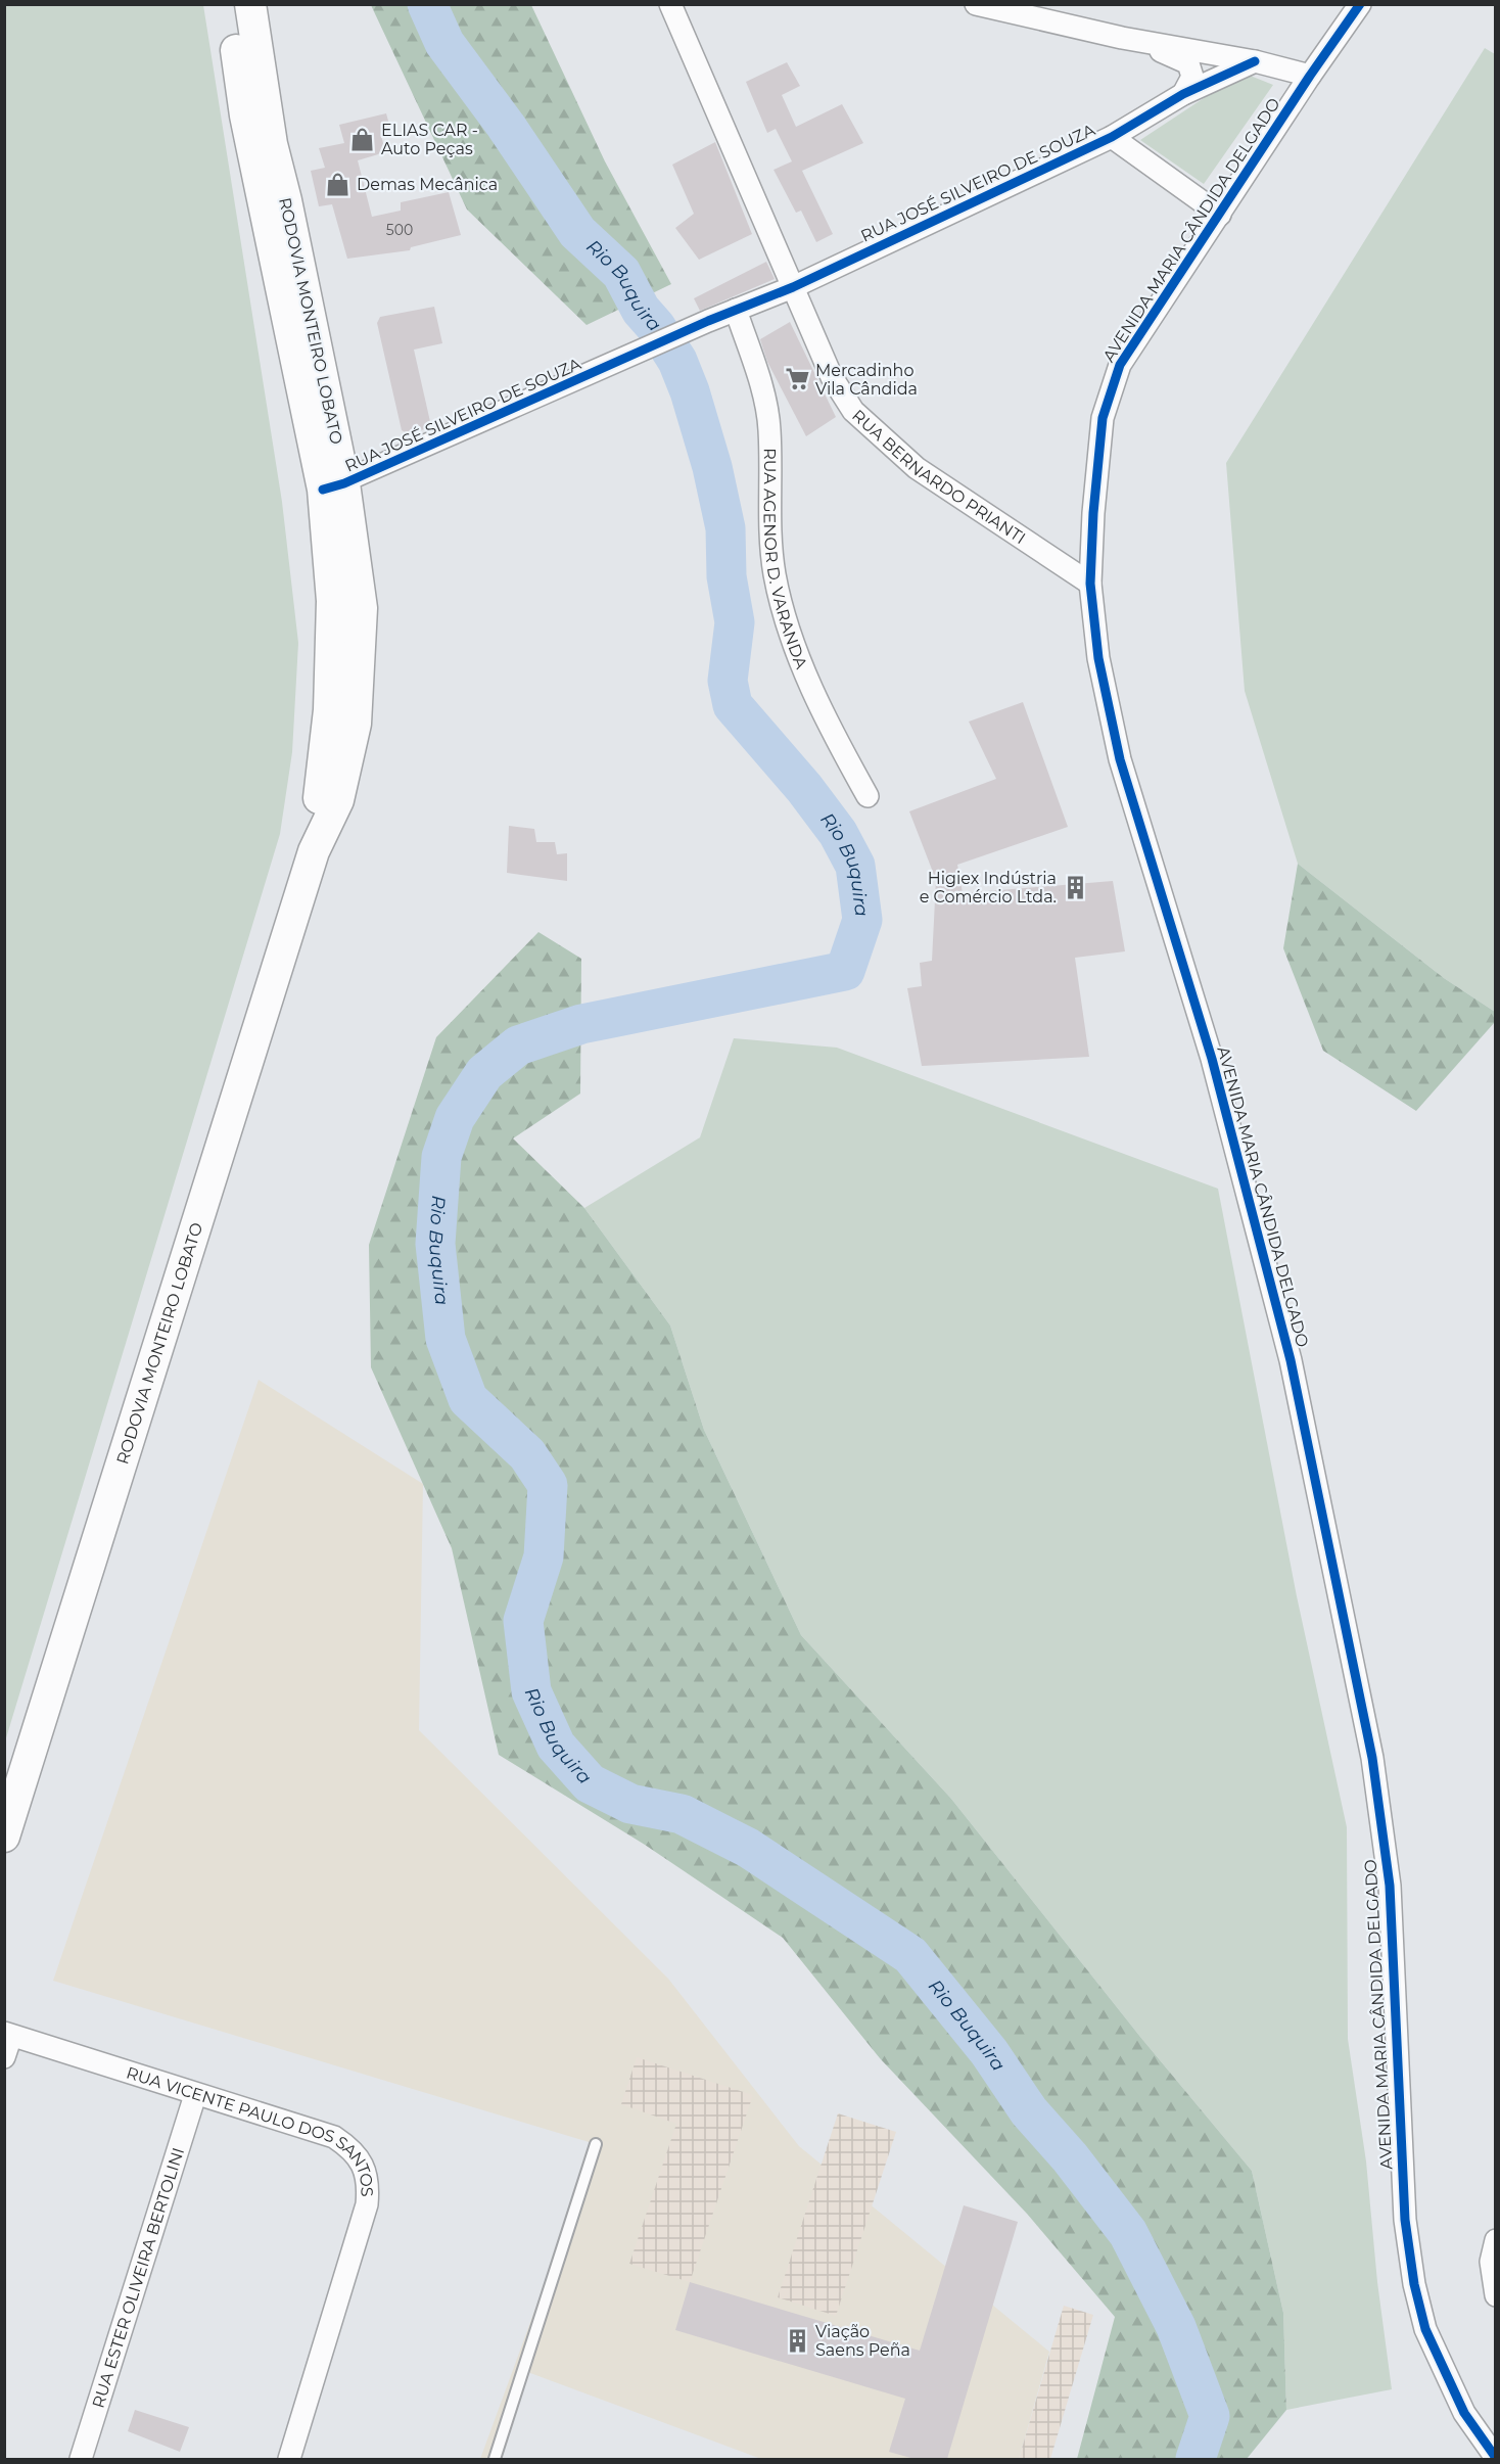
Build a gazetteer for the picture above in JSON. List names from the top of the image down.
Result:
{
  "streets": {
    "main road": ["RODOVIA MONTEIRO LOBATO"],
    "street": [
      "RUA JOSÉ SILVEIRO DE SOUZA",
      "AVENIDA MARIA CÂNDIDA DELGADO",
      "RUA BERNARDO PRIANTI",
      "RUA AGENOR D. VARANDA",
      "RUA VICENTE PAULO DOS SANTOS",
      "RUA ESTER OLIVEIRA BERTOLINI"
    ]
  },
  "crossings": [
    ["RUA JOSÉ SILVEIRO DE SOUZA", "RODOVIA MONTEIRO LOBATO"],
    ["RUA JOSÉ SILVEIRO DE SOUZA", "RUA BERNARDO PRIANTI"],
    ["RUA JOSÉ SILVEIRO DE SOUZA", "RUA AGENOR D. VARANDA"],
    ["AVENIDA MARIA CÂNDIDA DELGADO", "RUA BERNARDO PRIANTI"],
    ["RUA VICENTE PAULO DOS SANTOS", "RUA ESTER OLIVEIRA BERTOLINI"]
  ],
  "water": ["Rio Buquira"],
  "places": {
    "shop": ["ELIAS CAR - Auto Peças", "Demas Mecânica"],
    "supermarket": ["Mercadinho Vila Cândida"],
    "building": ["Higiex Indústria e Comércio Ltda.", "Viação Saens Peña"]
  },
  "house_numbers": ["500"]
}
